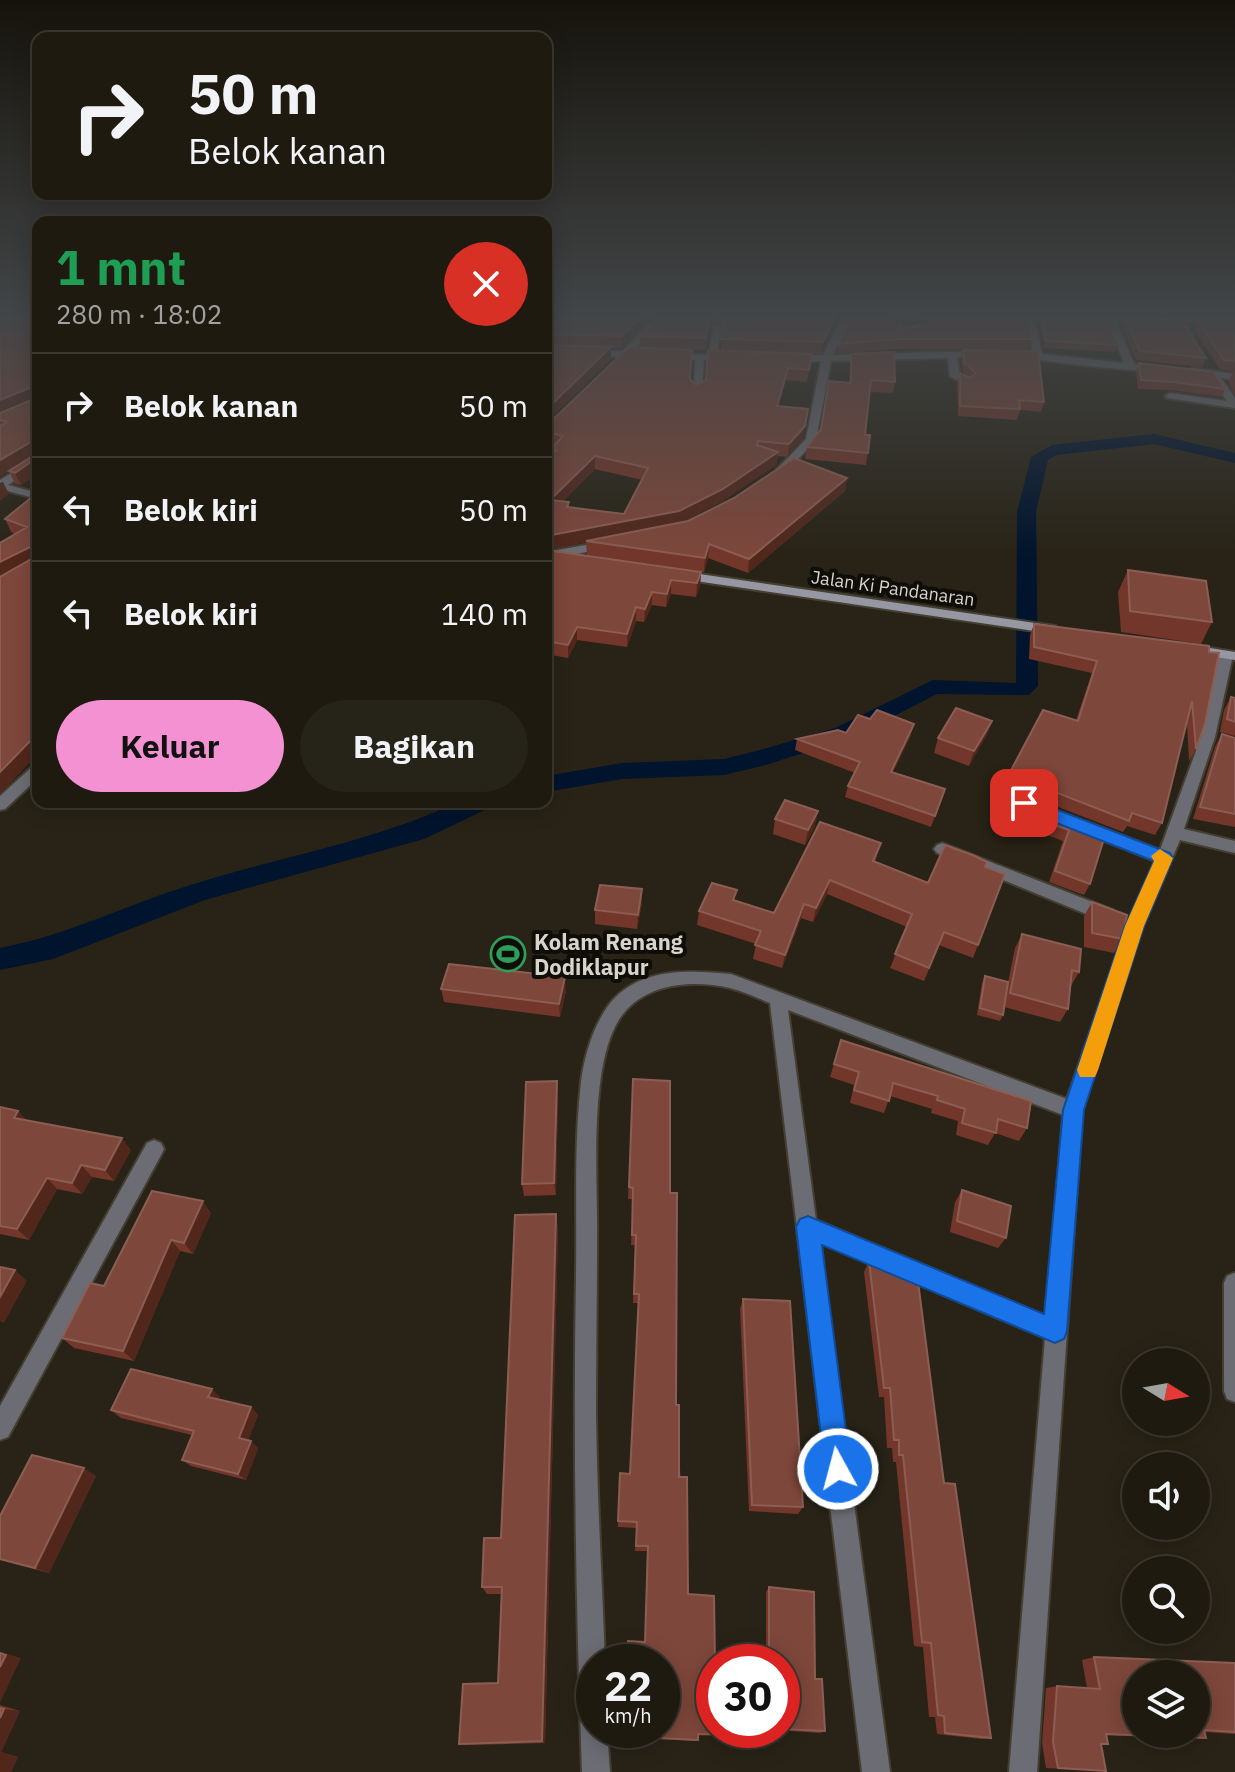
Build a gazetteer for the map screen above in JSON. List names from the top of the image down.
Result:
{
  "streets": {
    "main road": ["Jalan Ki Pandanaran"]
  },
  "places": {
    "sports": ["Kolam Renang Dodiklapur"]
  },
  "north": "right",
  "page": {
    "turn": ["50 m", "Belok kanan"],
    "heading": ["1 mnt", "280 m · 18:02"],
    "list": [
      {
        "name": "Belok kanan",
        "value": "50 m"
      },
      {
        "name": "Belok kiri",
        "value": "50 m"
      },
      {
        "name": "Belok kiri",
        "value": "140 m"
      }
    ],
    "buttons": ["Keluar", "Bagikan"],
    "speed": "22 km/h",
    "limit": "30"
  }
}
